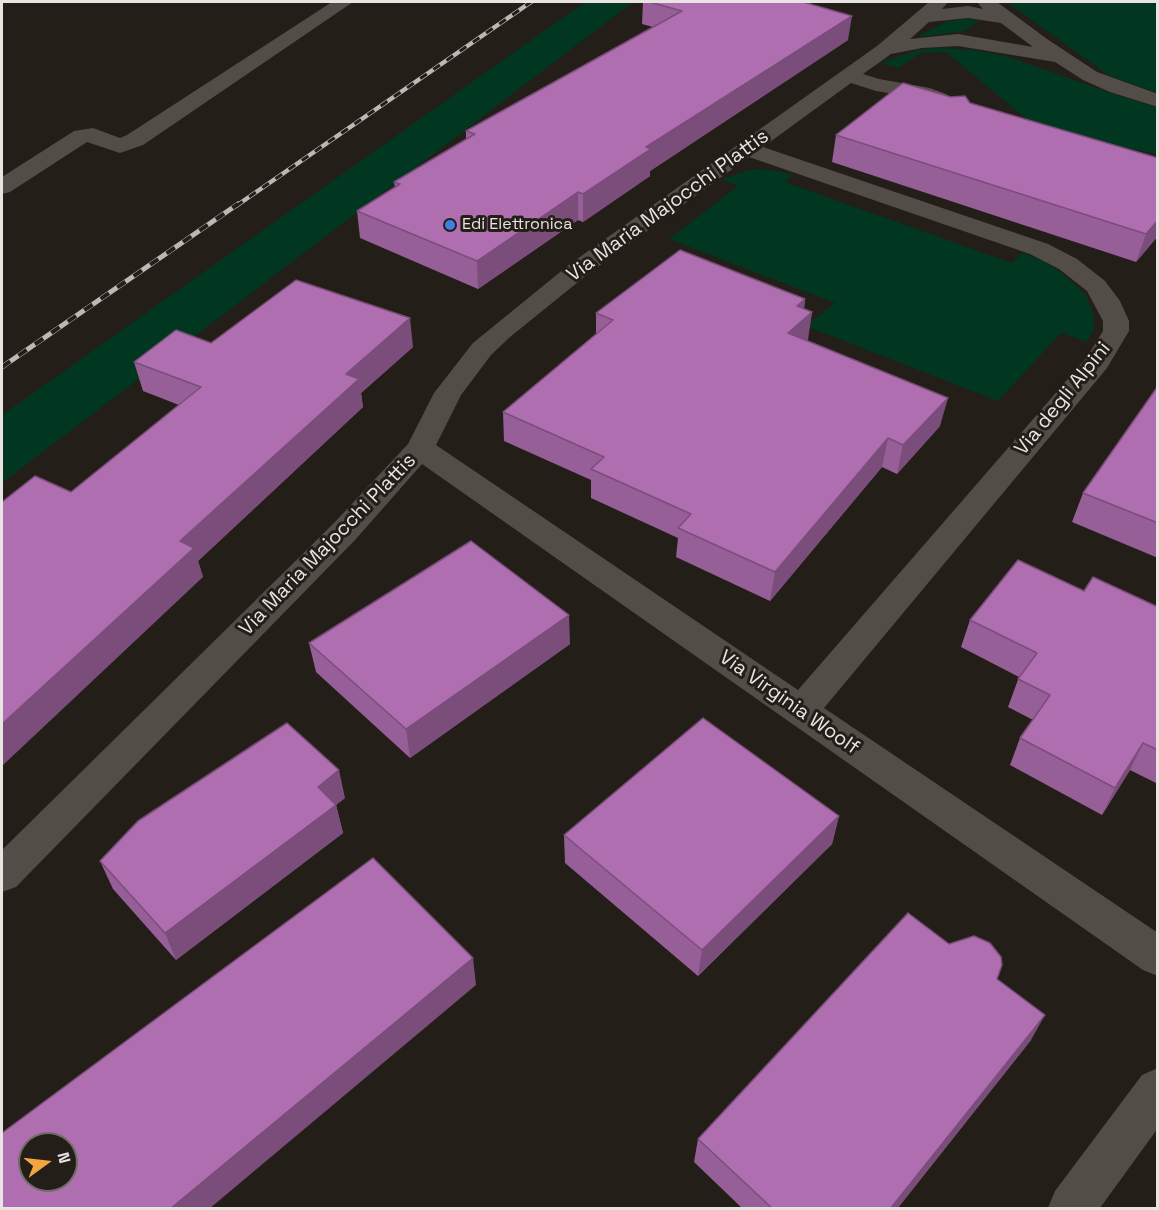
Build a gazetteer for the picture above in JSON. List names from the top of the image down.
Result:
{
  "streets": {
    "street": ["Via Maria Majocchi Plattis", "Via degli Alpini", "Via Virginia Woolf"]
  },
  "crossings": [
    ["Via Maria Majocchi Plattis", "Via degli Alpini"],
    ["Via Maria Majocchi Plattis", "Via Virginia Woolf"],
    ["Via degli Alpini", "Via Virginia Woolf"]
  ],
  "places": ["Edi Elettronica"],
  "north": "right"
}
